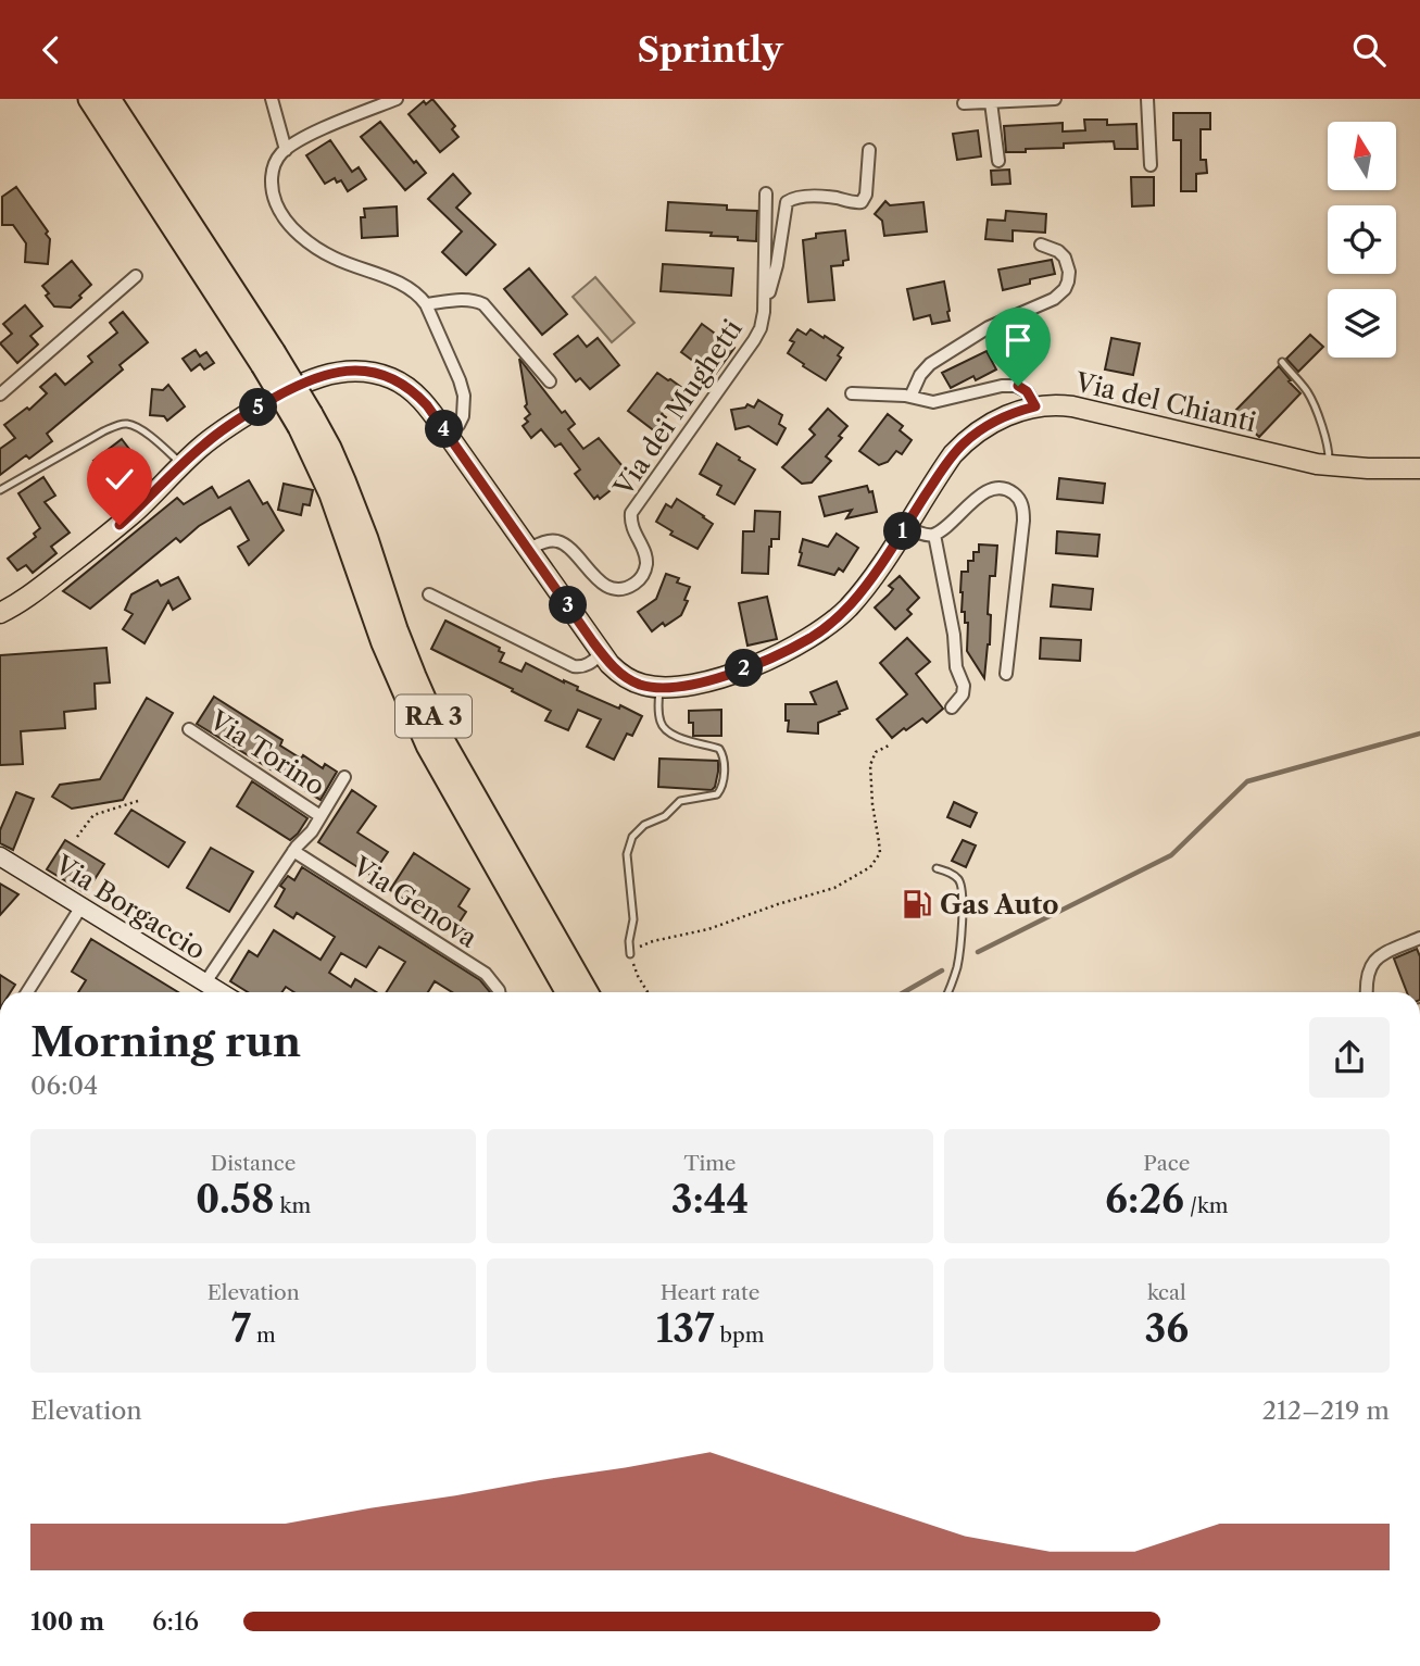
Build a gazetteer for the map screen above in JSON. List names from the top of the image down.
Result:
{
  "streets": {
    "highway": ["RA 3"],
    "main road": ["Via del Chianti", "Via Borgaccio"],
    "street": ["Via dei Mughetti", "Via Torino", "Via Genova"]
  },
  "crossings": [
    ["Via del Chianti", "Via dei Mughetti"],
    ["Via Torino", "Via Genova"],
    ["Via Torino", "Via Borgaccio"]
  ],
  "places": {
    "fuel station": ["Gas Auto"]
  },
  "north": "top",
  "page": {
    "header": "Sprintly",
    "pins": [
      "5",
      "4",
      "1",
      "3",
      "2"
    ],
    "heading": ["Morning run", "06:04"],
    "stats": [
      ["Distance", "0.58 km"],
      ["Time", "3:44"],
      ["Pace", "6:26 /km"],
      ["Elevation", "7 m"],
      ["Heart rate", "137 bpm"],
      ["kcal", "36"]
    ],
    "chart": ["Elevation", "212–219 m"],
    "list": [
      {
        "name": "100 m",
        "note": "6:16"
      }
    ]
  }
}
